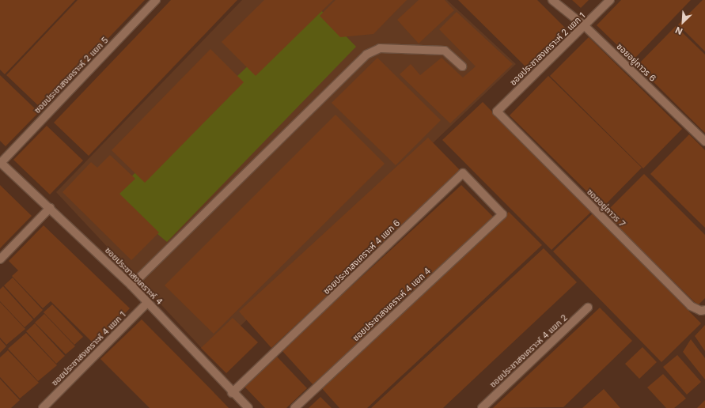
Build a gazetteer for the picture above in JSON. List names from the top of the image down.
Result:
{
  "streets": {
    "street": [
      "ซอยประชาสงเคราะห์ 2 แยก 1",
      "ซอยอยู่ถาวร 6",
      "ซอยประชาสงเคราะห์ 2 แยก 5",
      "ซอยอยู่ถาวร 7",
      "ซอยประชาสงเคราะห์ 4 แยก 6",
      "ซอยประชาสงเคราะห์ 4",
      "ซอยประชาสงเคราะห์ 4 แยก 4",
      "ซอยประชาสงเคราะห์ 4 แยก 1",
      "ซอยประชาสงเคราะห์ 4 แยก 2"
    ]
  },
  "crossings": [
    ["ซอยประชาสงเคราะห์ 2 แยก 1", "ซอยอยู่ถาวร 6"],
    ["ซอยประชาสงเคราะห์ 2 แยก 1", "ซอยอยู่ถาวร 7"],
    ["ซอยประชาสงเคราะห์ 2 แยก 5", "ซอยประชาสงเคราะห์ 4"],
    ["ซอยประชาสงเคราะห์ 4 แยก 6", "ซอยประชาสงเคราะห์ 4"],
    ["ซอยประชาสงเคราะห์ 4 แยก 6", "ซอยประชาสงเคราะห์ 4 แยก 4"],
    ["ซอยประชาสงเคราะห์ 4", "ซอยประชาสงเคราะห์ 4 แยก 1"]
  ],
  "north": "bottom left"
}
